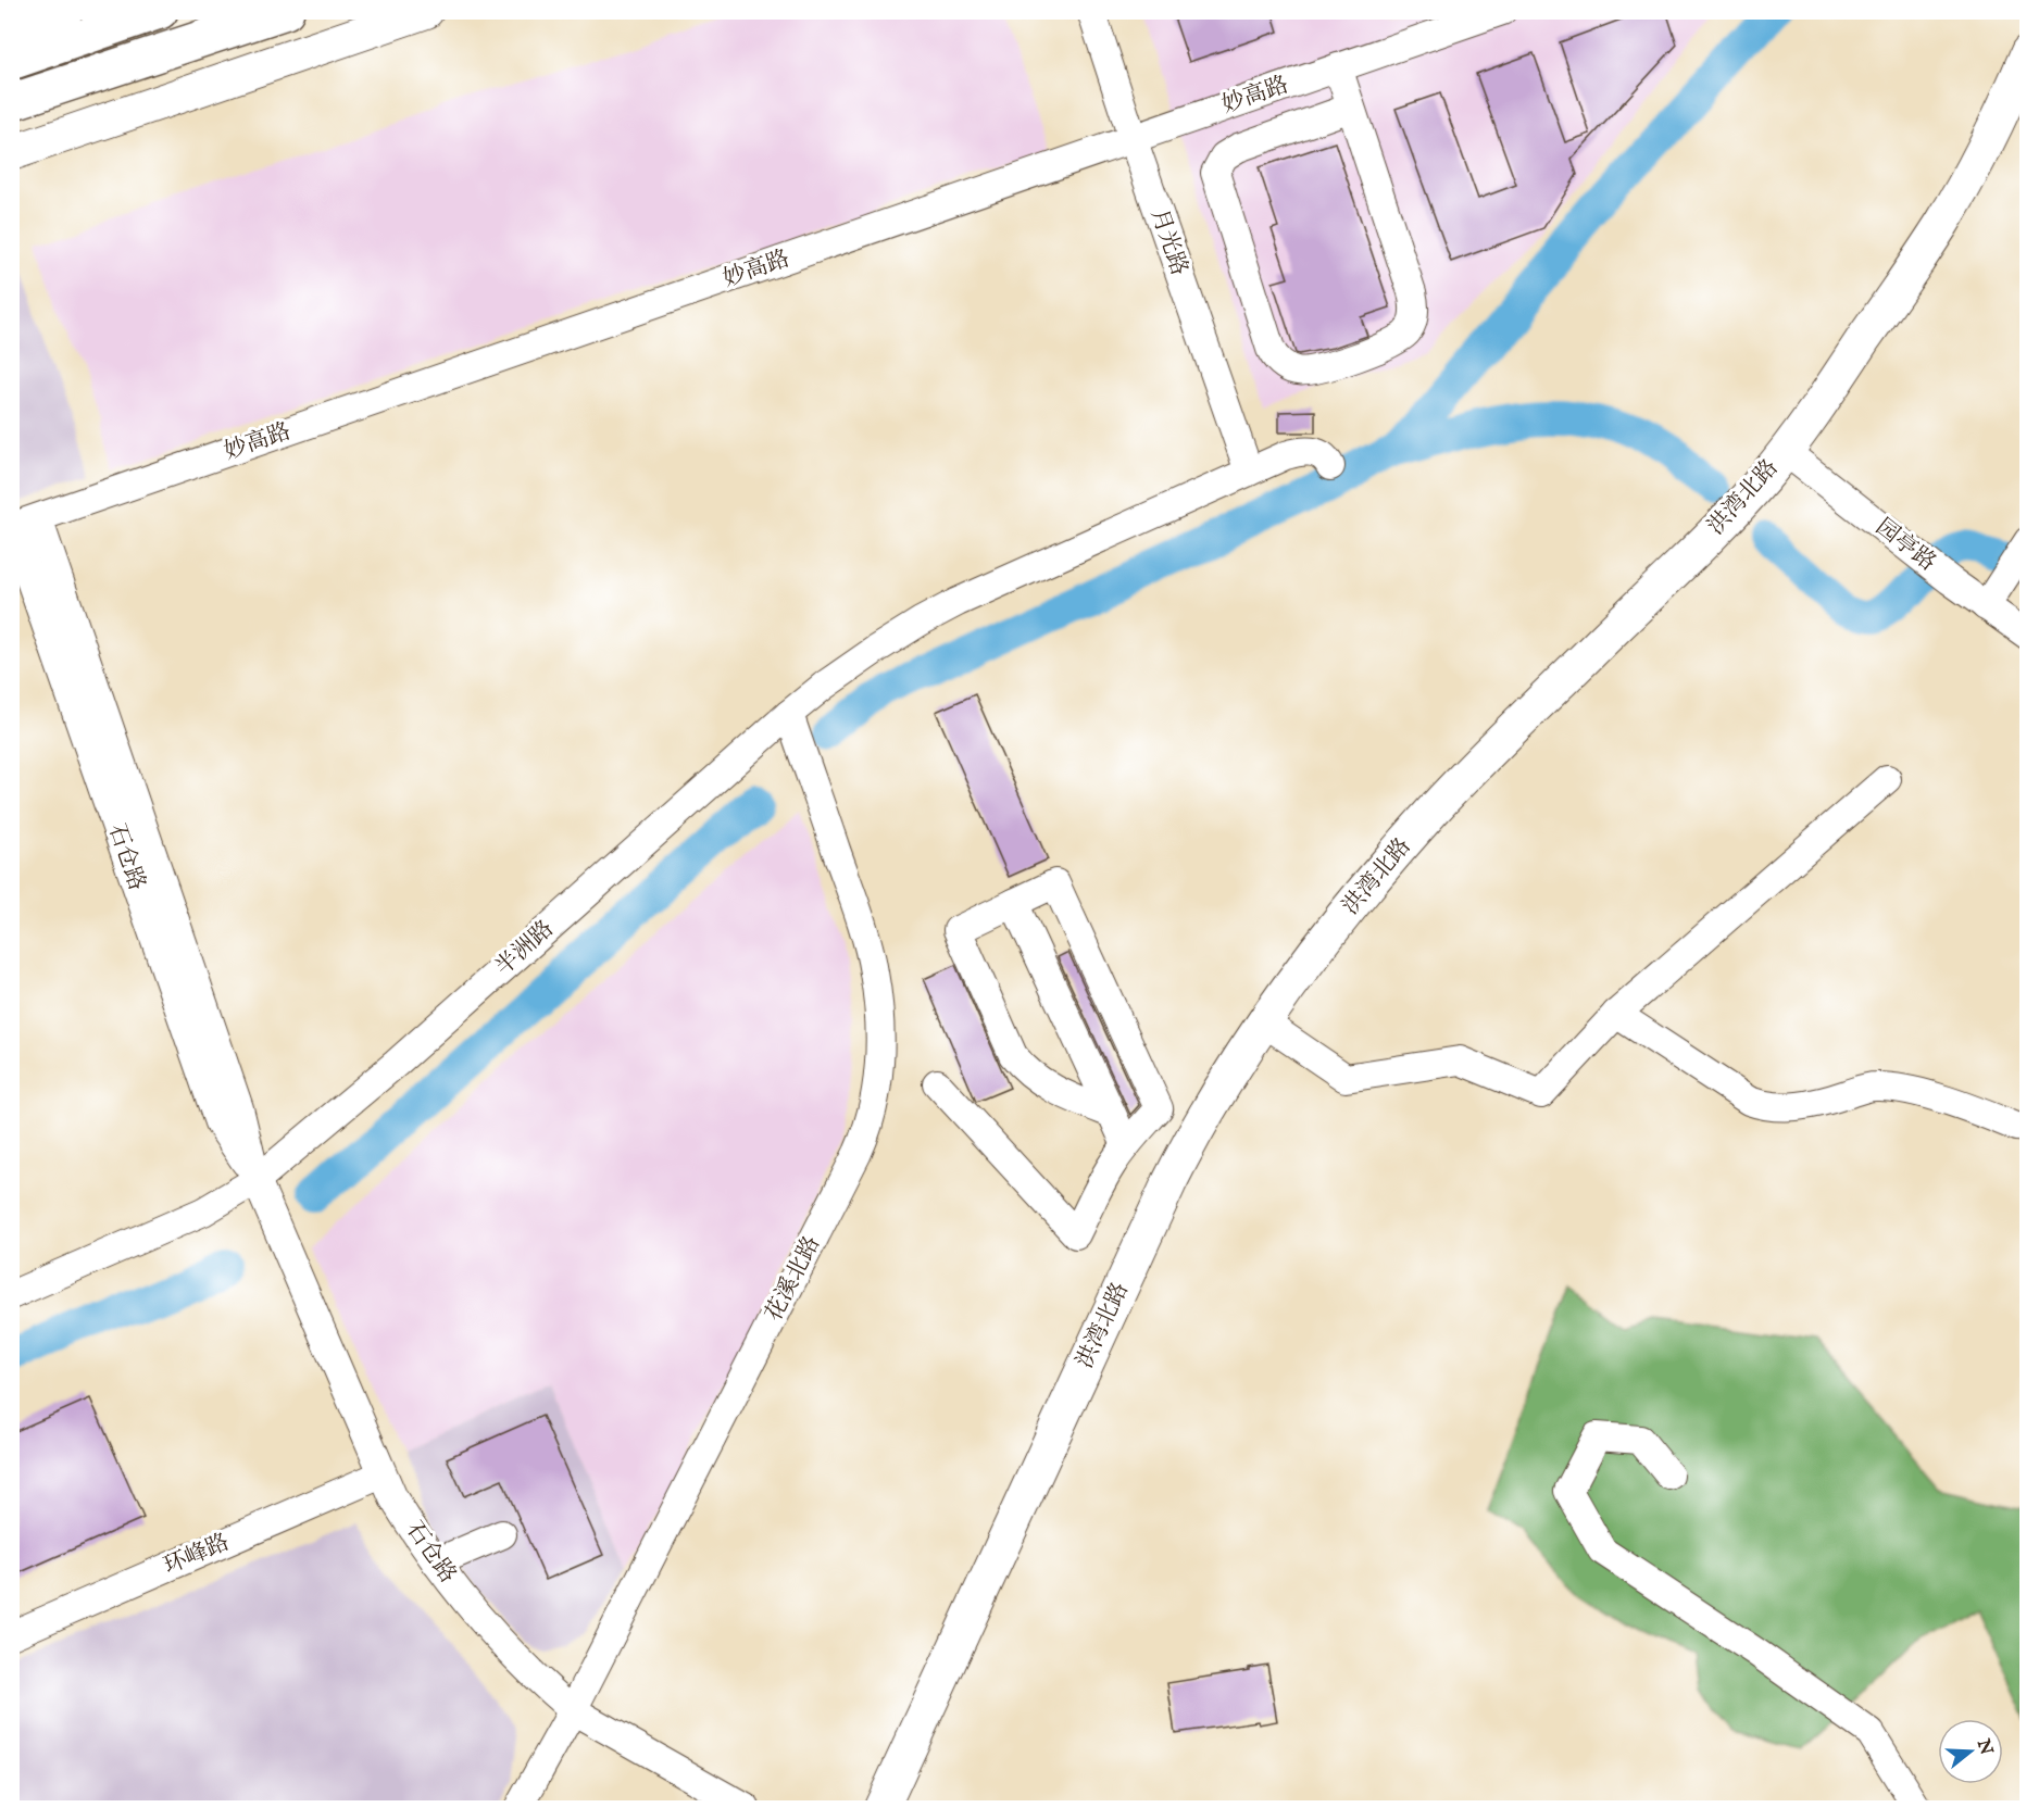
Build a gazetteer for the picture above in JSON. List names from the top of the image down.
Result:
{
  "streets": {
    "main road": ["洪湾北路"],
    "street": [
      "妙高路",
      "月光路",
      "园亭路",
      "石仓路",
      "半洲路",
      "花溪北路",
      "环峰路"
    ]
  },
  "crossings": [
    ["妙高路", "月光路"],
    ["妙高路", "石仓路"],
    ["月光路", "半洲路"],
    ["洪湾北路", "园亭路"],
    ["石仓路", "半洲路"],
    ["石仓路", "花溪北路"],
    ["石仓路", "环峰路"],
    ["半洲路", "花溪北路"]
  ],
  "north": "right"
}
